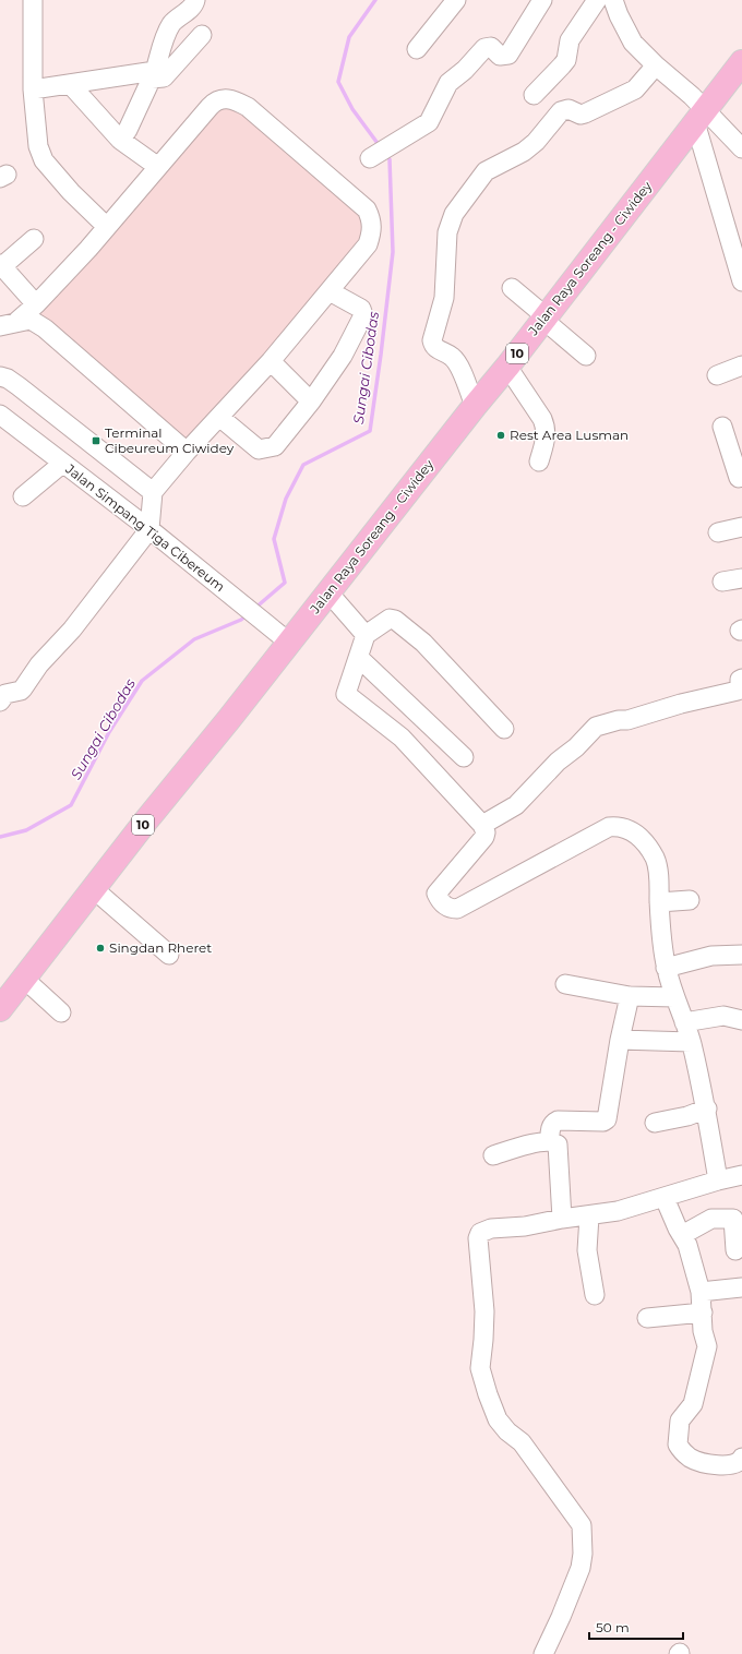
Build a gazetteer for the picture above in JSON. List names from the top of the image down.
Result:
{
  "streets": {
    "highway": ["Jalan Raya Soreang - Ciwidey", "10"],
    "street": ["Jalan Simpang Tiga Cibereum"]
  },
  "crossings": [
    ["Jalan Raya Soreang - Ciwidey", "Jalan Simpang Tiga Cibereum"]
  ],
  "water": ["Sungai Cibodas"],
  "places": {
    "other": ["Rest Area Lusman", "Singdan Rheret"],
    "transit": ["Terminal Cibeureum Ciwidey"]
  },
  "scale_bar": "50 m"
}
